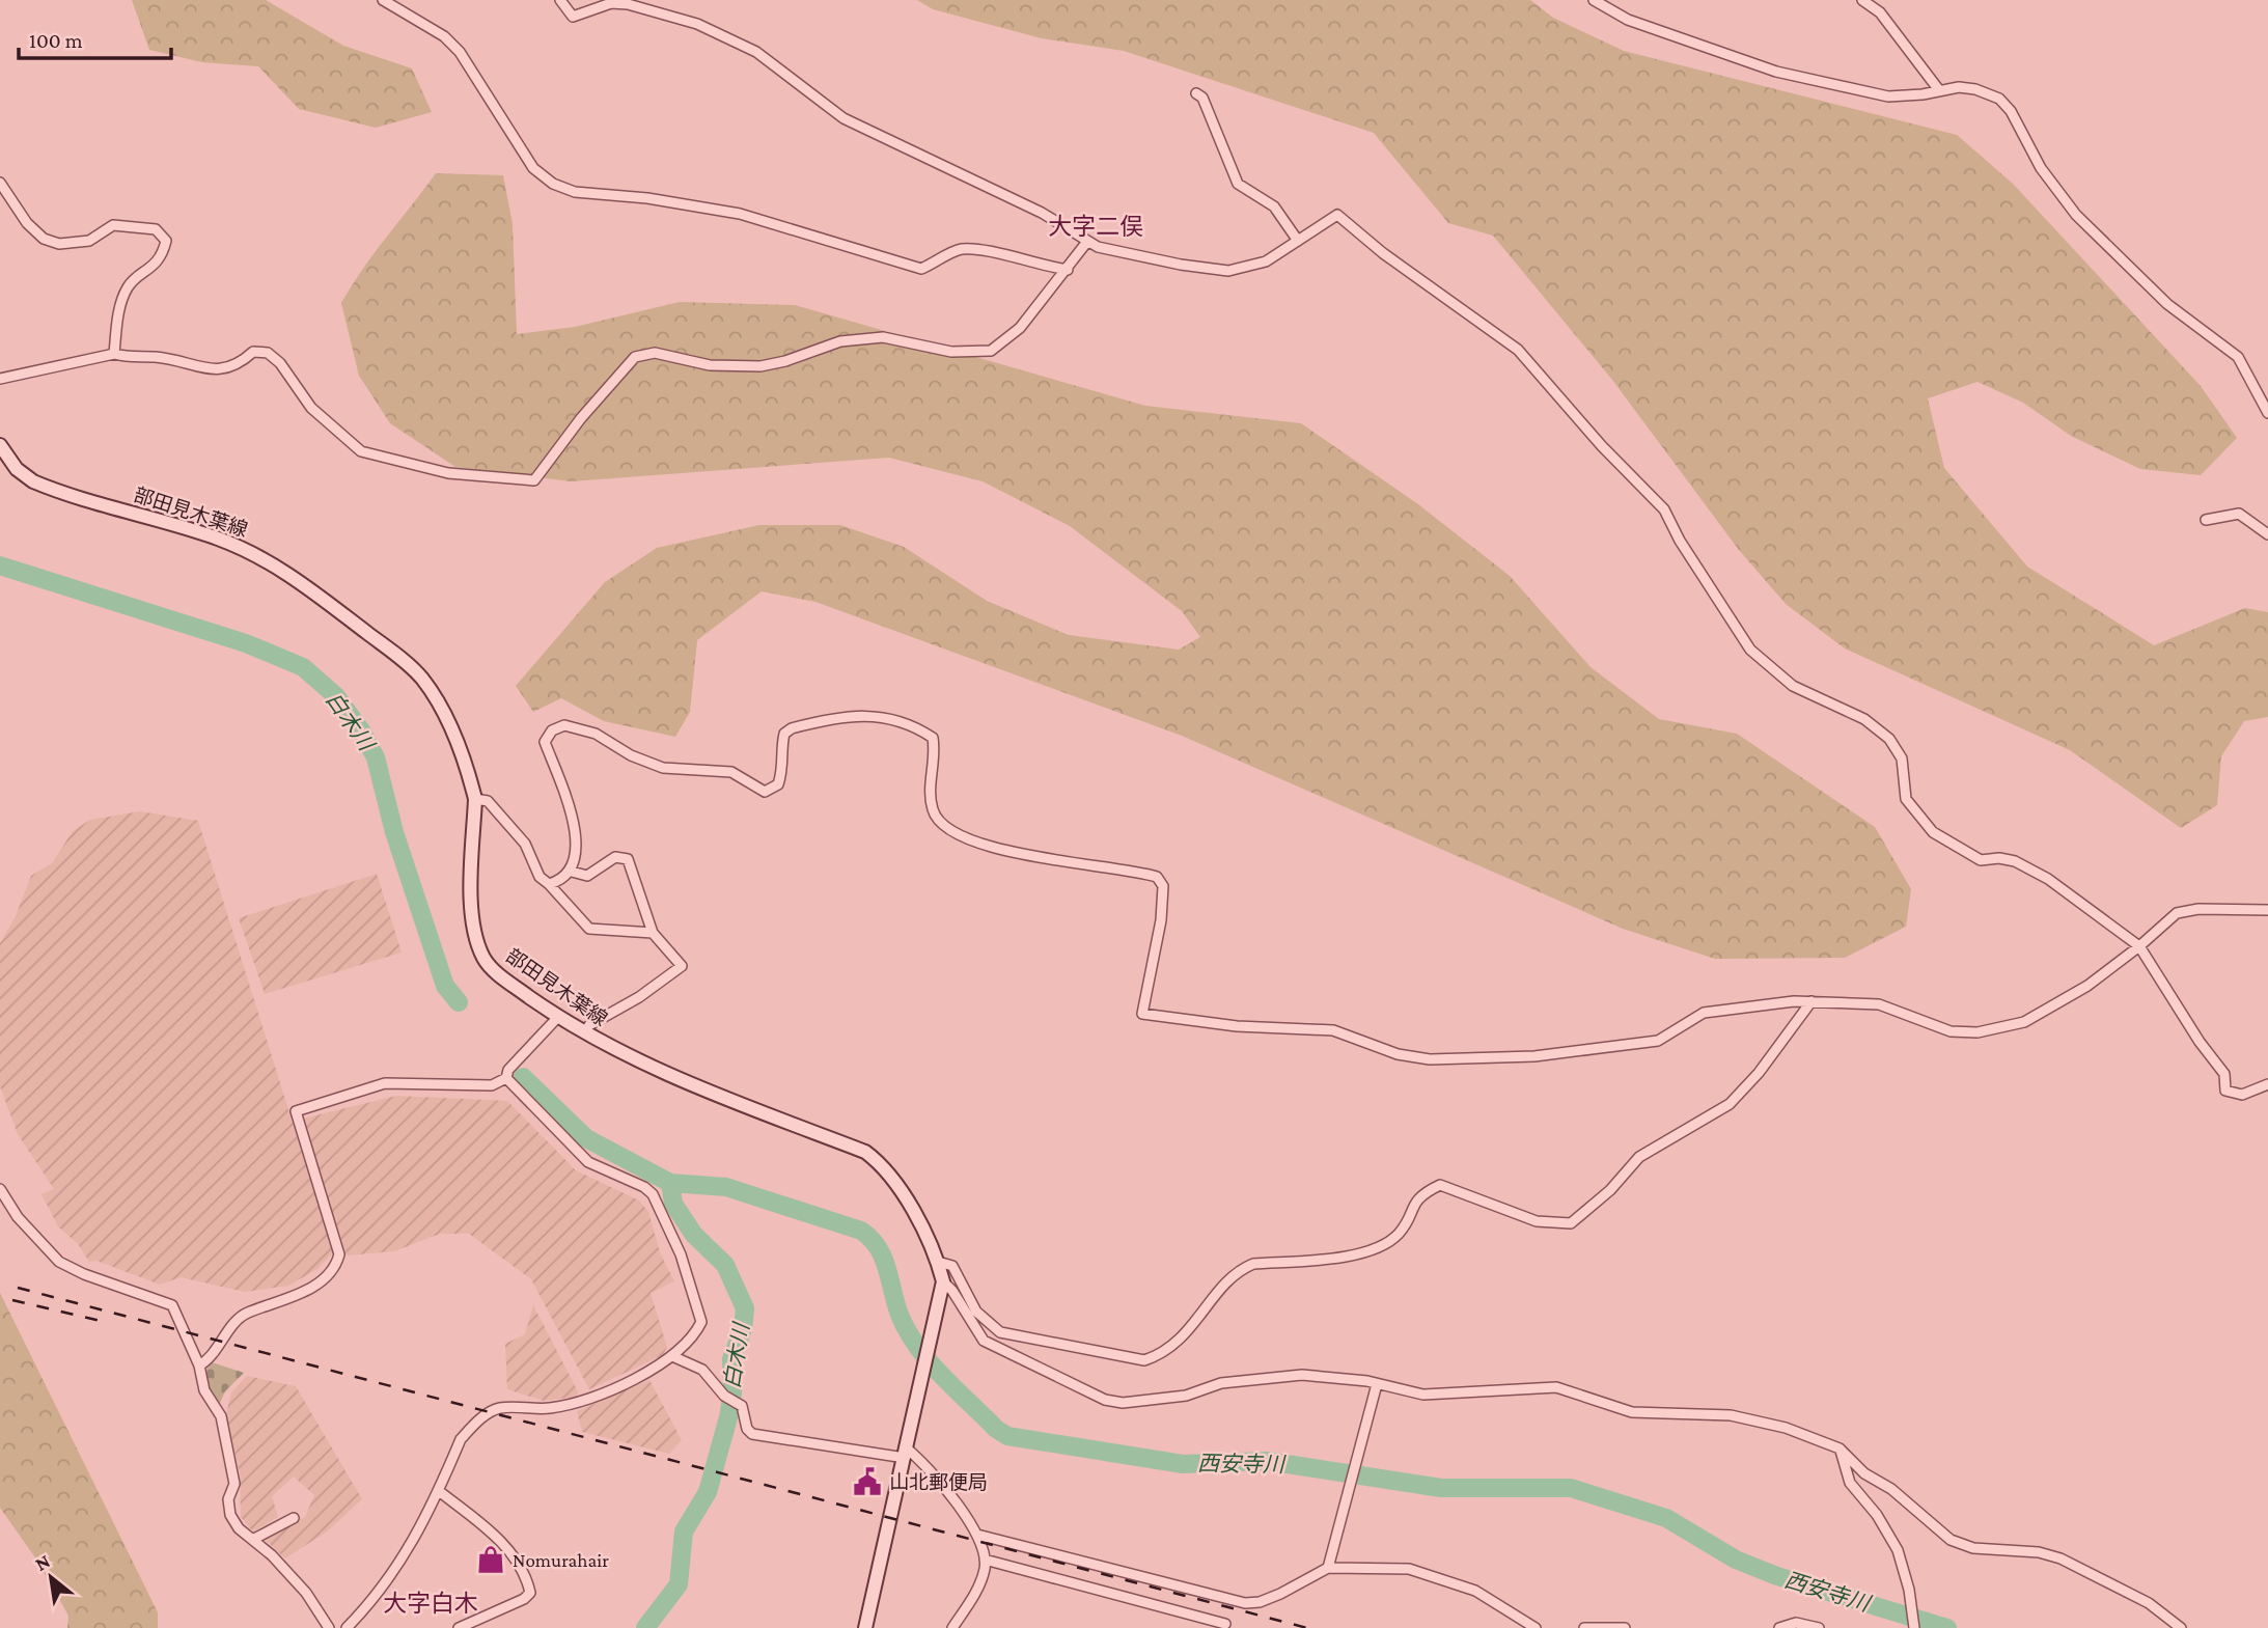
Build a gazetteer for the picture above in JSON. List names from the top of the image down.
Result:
{
  "streets": {
    "main road": ["部田見木葉線"]
  },
  "districts": ["大字二俣", "大字白木"],
  "water": ["白木川", "西安寺川"],
  "places": {
    "public building": ["山北郵便局"],
    "shop": ["Nomurahair"]
  },
  "scale_bar": "100 m",
  "north": "top left"
}
